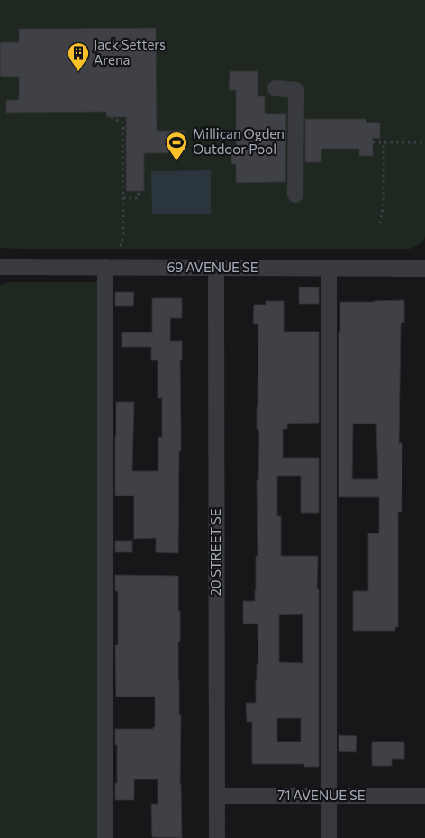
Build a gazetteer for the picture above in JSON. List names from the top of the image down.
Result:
{
  "streets": {
    "street": ["69 AVENUE SE", "20 STREET SE", "71 AVENUE SE"]
  },
  "crossings": [
    ["69 AVENUE SE", "20 STREET SE"],
    ["20 STREET SE", "71 AVENUE SE"]
  ],
  "places": {
    "building": ["Jack Setters Arena"],
    "sports": ["Millican Ogden Outdoor Pool"]
  }
}
